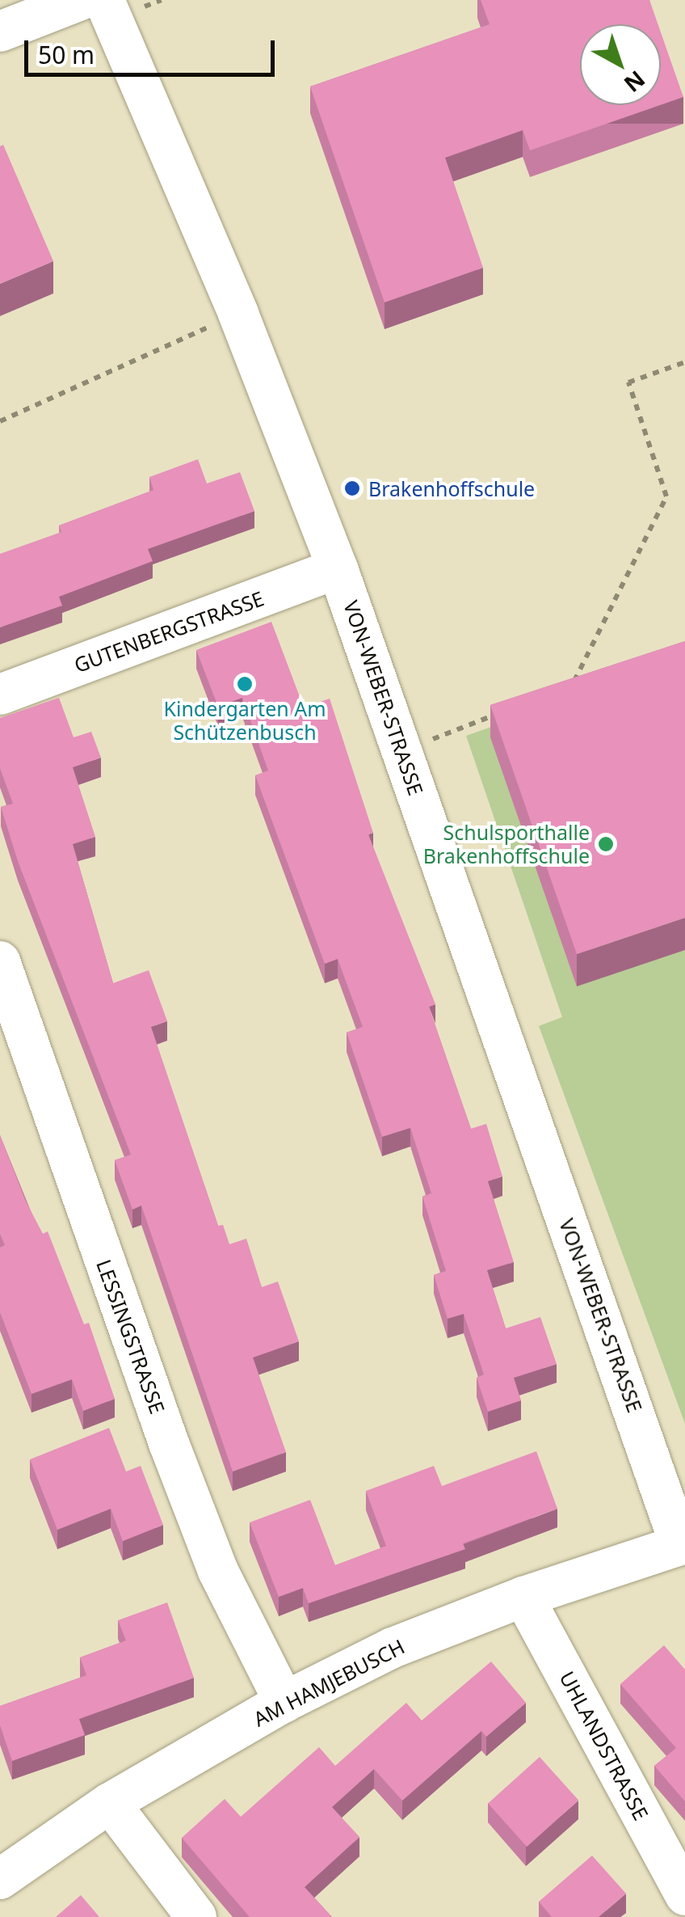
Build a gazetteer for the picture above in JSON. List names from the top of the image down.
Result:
{
  "streets": {
    "street": [
      "GUTENBERGSTRASSE",
      "VON-WEBER-STRASSE",
      "LESSINGSTRASSE",
      "AM HAMJEBUSCH",
      "UHLANDSTRASSE"
    ]
  },
  "crossings": [
    ["GUTENBERGSTRASSE", "VON-WEBER-STRASSE"],
    ["VON-WEBER-STRASSE", "AM HAMJEBUSCH"],
    ["LESSINGSTRASSE", "AM HAMJEBUSCH"],
    ["AM HAMJEBUSCH", "UHLANDSTRASSE"]
  ],
  "places": ["Brakenhoffschule", "Kindergarten Am Schützenbusch", "Schulsporthalle Brakenhoffschule"],
  "scale_bar": "50 m",
  "north": "bottom right"
}
